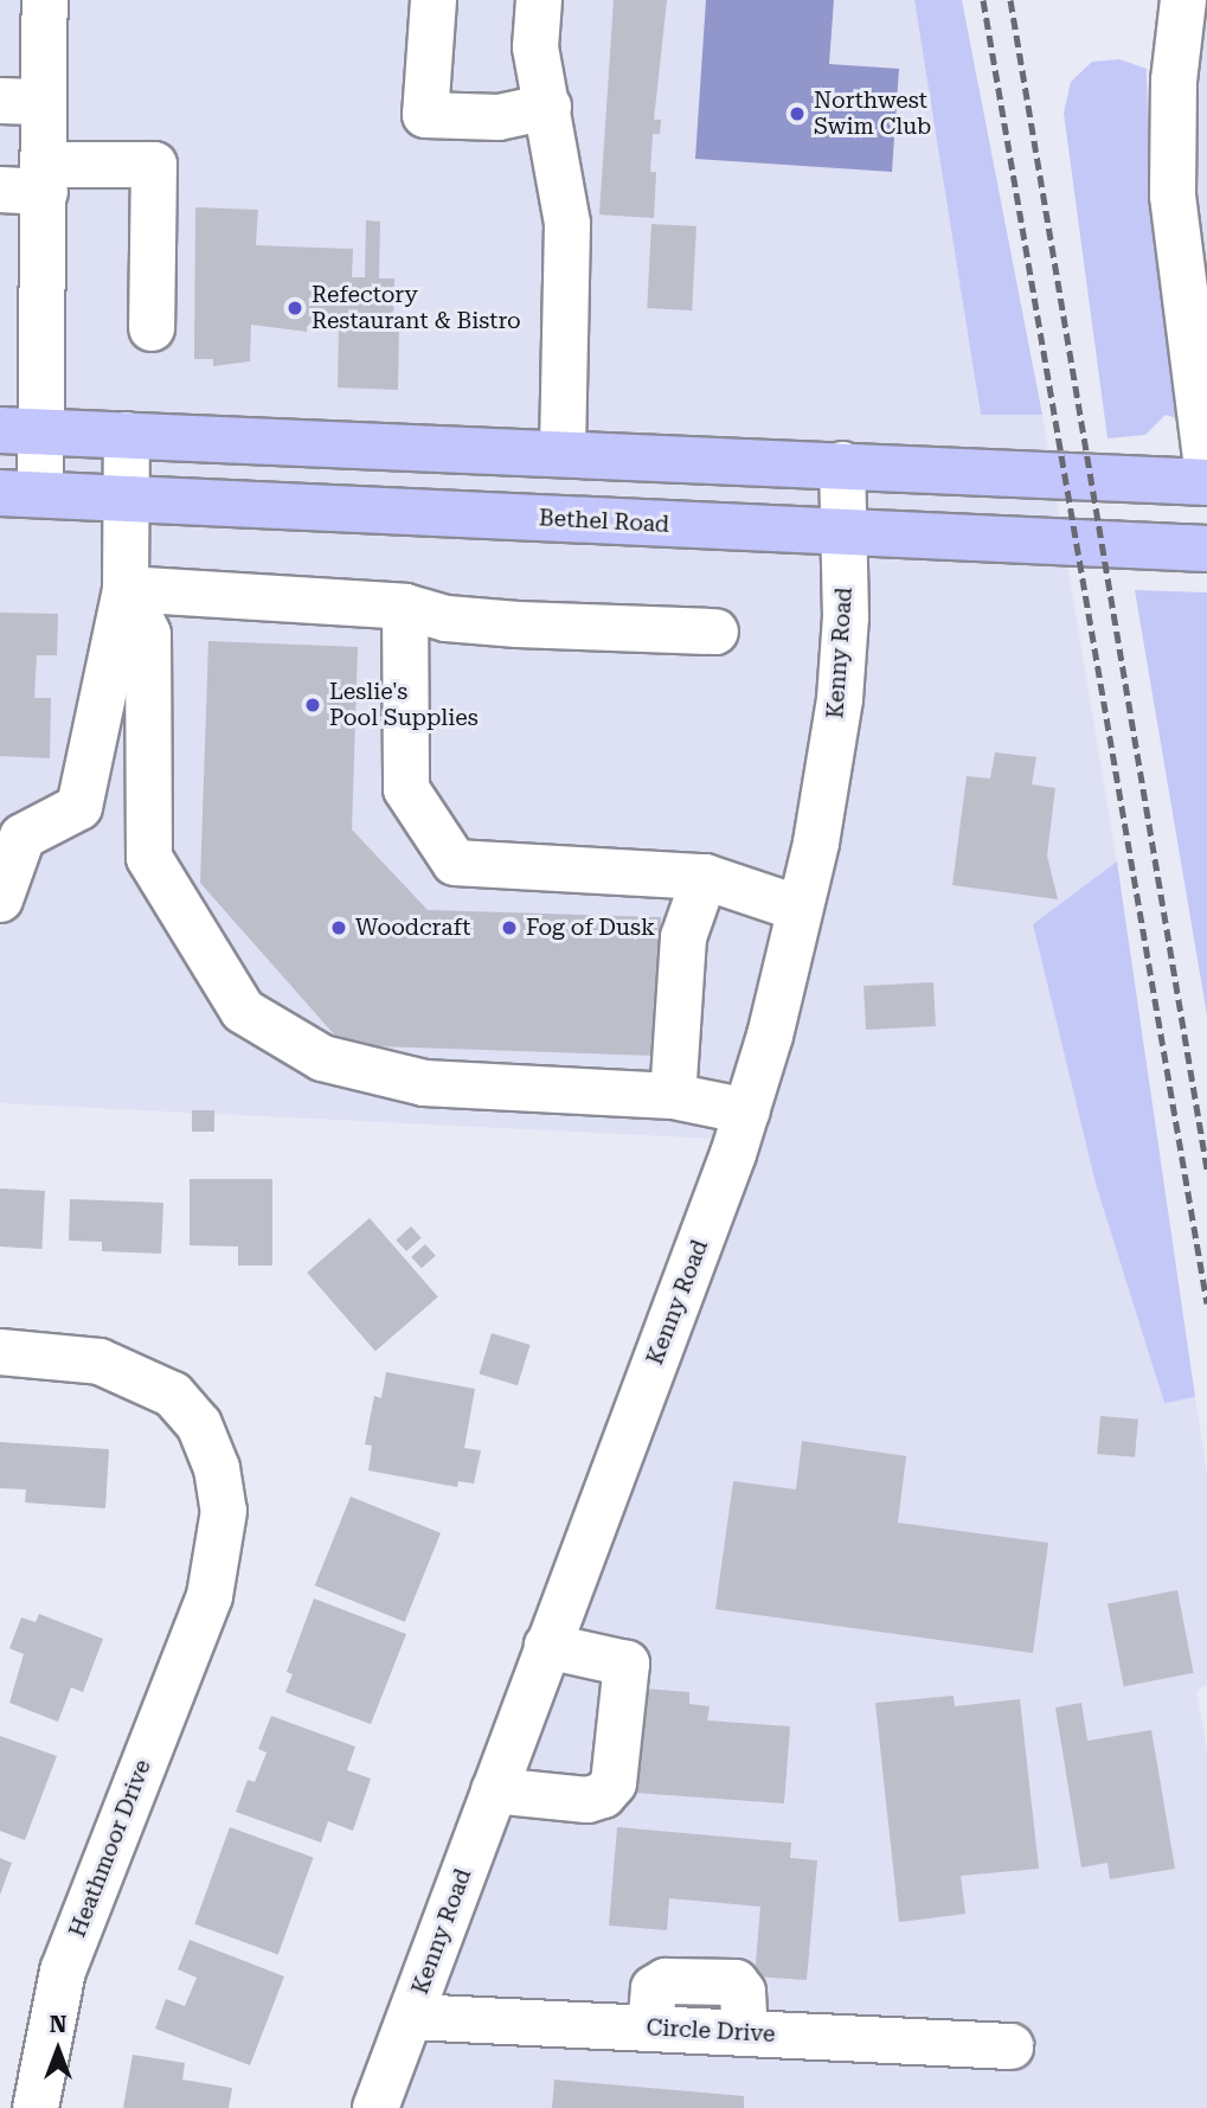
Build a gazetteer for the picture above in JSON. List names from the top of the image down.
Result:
{
  "streets": {
    "main road": ["Bethel Road"],
    "street": ["Kenny Road", "Heathmoor Drive", "Circle Drive"]
  },
  "crossings": [
    ["Bethel Road", "Kenny Road"],
    ["Kenny Road", "Circle Drive"]
  ],
  "places": [
    "Northwest Swim Club",
    "Refectory Restaurant & Bistro",
    "Leslie's Pool Supplies",
    "Woodcraft",
    "Fog of Dusk"
  ],
  "north": "top"
}
